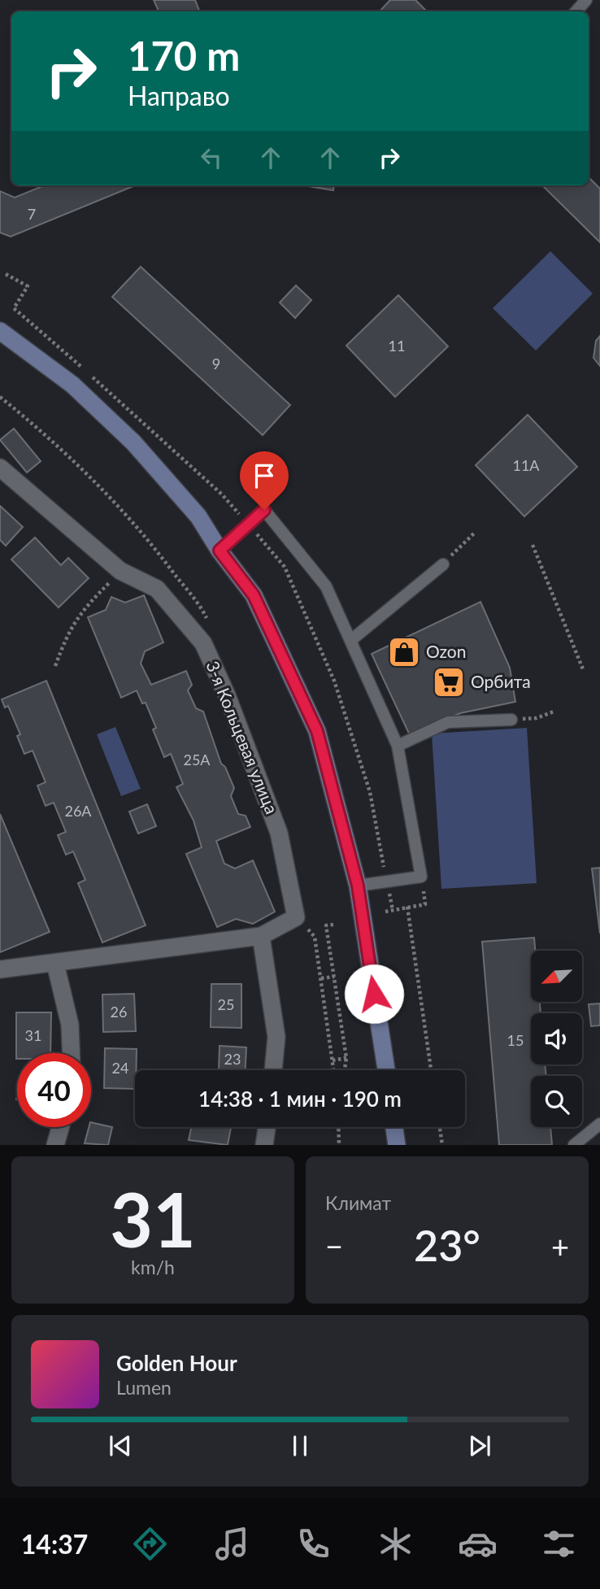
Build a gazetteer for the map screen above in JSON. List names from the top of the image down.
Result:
{
  "streets": {
    "street": ["3-я Кольцевая улица"]
  },
  "places": {
    "shop": ["Ozon"],
    "supermarket": ["Орбита"]
  },
  "house_numbers": [
    "7",
    "11",
    "9",
    "11А",
    "25А",
    "26А",
    "25",
    "26",
    "31",
    "15",
    "23",
    "24"
  ],
  "north": "bottom left",
  "page": {
    "turn": ["170 m", "Направо"],
    "limit": "40",
    "trip": "14:38 · 1 мин · 190 m",
    "tile": [
      ["31", "km/h"],
      "Климат"
    ],
    "heat": ["−", "23°", "+"],
    "song": ["Golden Hour", "Lumen"],
    "tabs": "14:37"
  }
}
